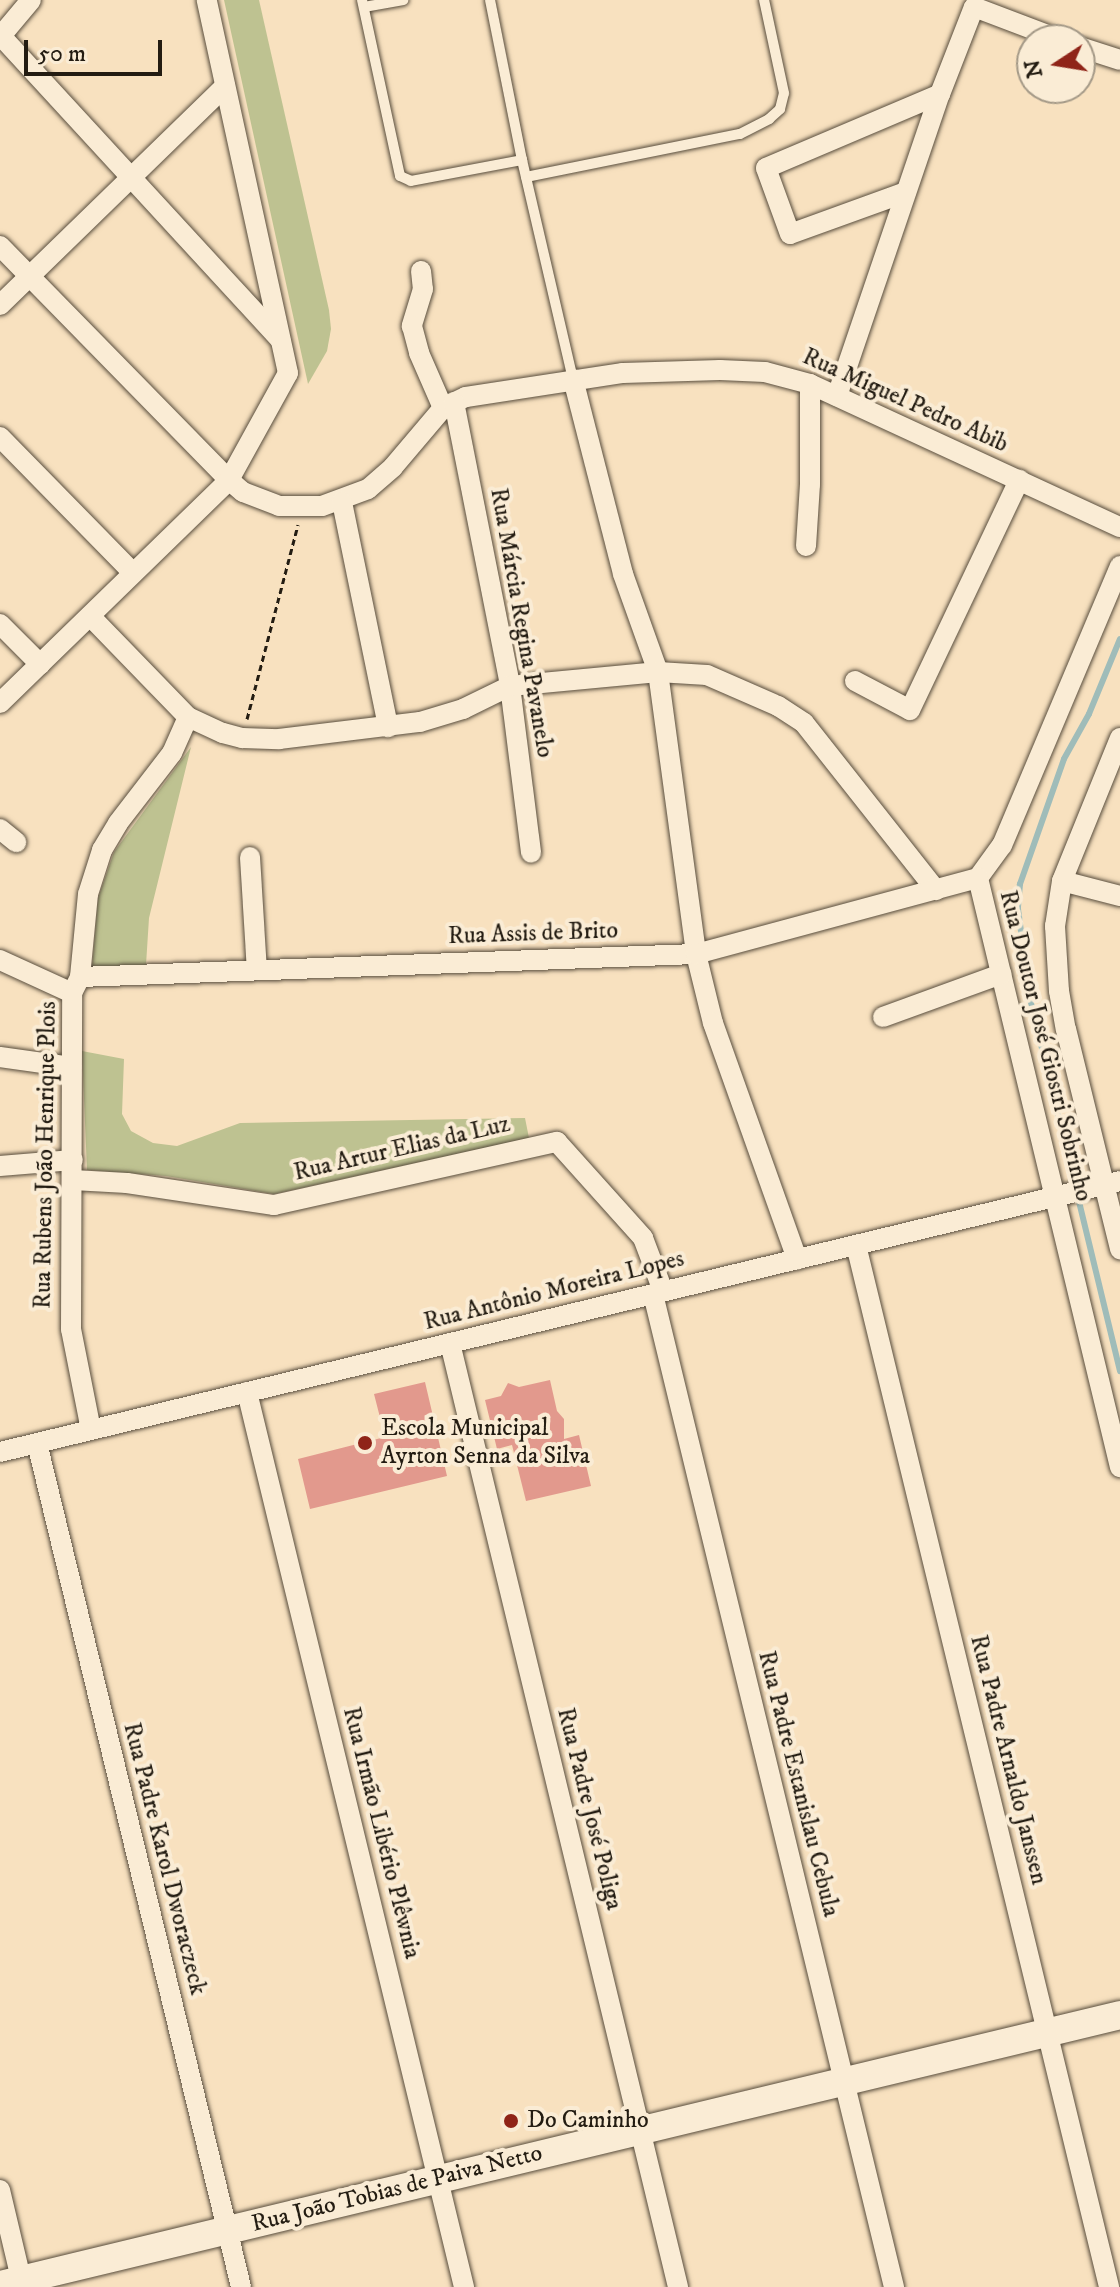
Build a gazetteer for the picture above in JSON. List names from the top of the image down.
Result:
{
  "streets": {
    "street": [
      "Rua Miguel Pedro Abib",
      "Rua Márcia Regina Pavanelo",
      "Rua Assis de Brito",
      "Rua Doutor José Giostri Sobrinho",
      "Rua Artur Elias da Luz",
      "Rua Rubens João Henrique Plois",
      "Rua Antônio Moreira Lopes",
      "Rua Padre Arnaldo Janssen",
      "Rua Padre Estanislau Cebula",
      "Rua Padre José Poliga",
      "Rua Irmão Libério Plêwnia",
      "Rua Padre Karol Dworaczeck",
      "Rua João Tobias de Paiva Netto"
    ]
  },
  "crossings": [
    ["Rua Miguel Pedro Abib", "Rua Márcia Regina Pavanelo"],
    ["Rua Assis de Brito", "Rua Doutor José Giostri Sobrinho"],
    ["Rua Assis de Brito", "Rua Rubens João Henrique Plois"],
    ["Rua Doutor José Giostri Sobrinho", "Rua Antônio Moreira Lopes"],
    ["Rua Artur Elias da Luz", "Rua Rubens João Henrique Plois"],
    ["Rua Artur Elias da Luz", "Rua Antônio Moreira Lopes"],
    ["Rua Artur Elias da Luz", "Rua Padre Estanislau Cebula"],
    ["Rua Rubens João Henrique Plois", "Rua Antônio Moreira Lopes"],
    ["Rua Antônio Moreira Lopes", "Rua Padre Arnaldo Janssen"],
    ["Rua Antônio Moreira Lopes", "Rua Padre Estanislau Cebula"],
    ["Rua Antônio Moreira Lopes", "Rua Padre José Poliga"],
    ["Rua Antônio Moreira Lopes", "Rua Irmão Libério Plêwnia"],
    ["Rua Antônio Moreira Lopes", "Rua Padre Karol Dworaczeck"],
    ["Rua Padre Arnaldo Janssen", "Rua João Tobias de Paiva Netto"],
    ["Rua Padre Estanislau Cebula", "Rua João Tobias de Paiva Netto"],
    ["Rua Padre José Poliga", "Rua João Tobias de Paiva Netto"],
    ["Rua Irmão Libério Plêwnia", "Rua João Tobias de Paiva Netto"],
    ["Rua Padre Karol Dworaczeck", "Rua João Tobias de Paiva Netto"]
  ],
  "places": ["Escola Municipal Ayrton Senna da Silva", "Do Caminho"],
  "scale_bar": "50 m",
  "north": "left"
}
